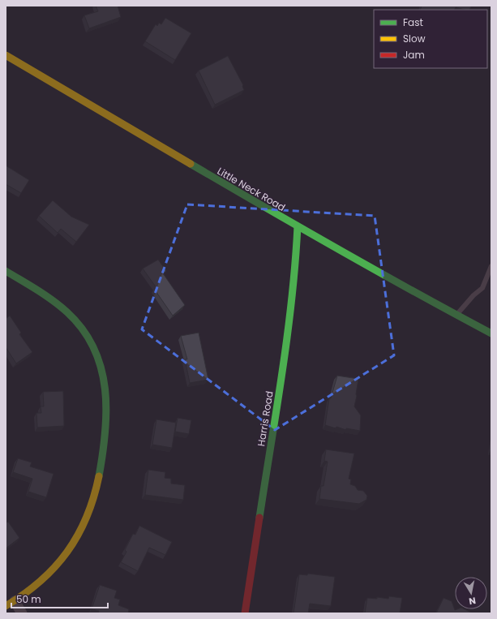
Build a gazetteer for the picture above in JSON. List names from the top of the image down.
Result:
{
  "streets": {
    "street": ["Little Neck Road", "Harris Road"]
  },
  "crossings": [
    ["Little Neck Road", "Harris Road"]
  ],
  "legend": ["Fast", "Slow", "Jam"],
  "scale_bar": "50 m",
  "north": "bottom"
}
